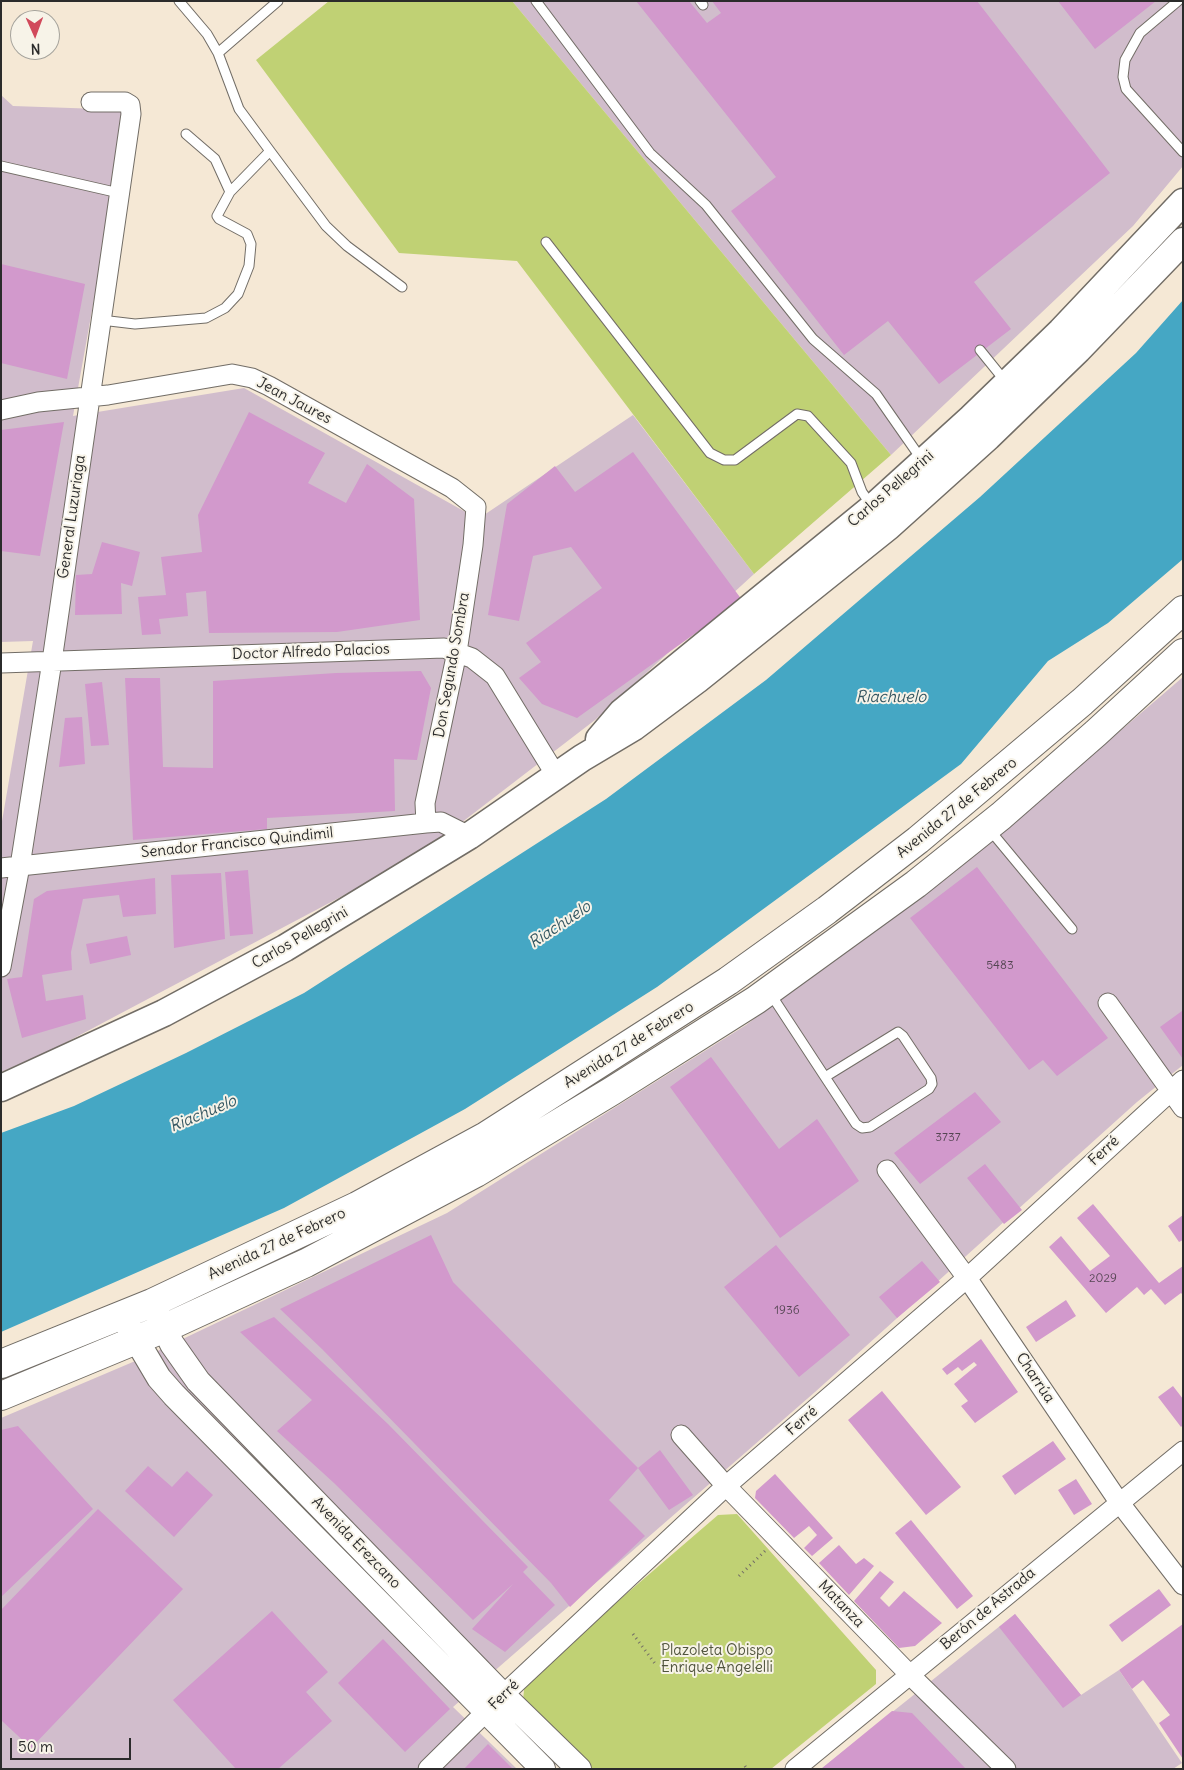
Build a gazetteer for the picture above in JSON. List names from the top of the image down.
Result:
{
  "streets": {
    "main road": ["Carlos Pellegrini", "Avenida 27 de Febrero"],
    "street": [
      "Jean Jaures",
      "General Luzuriaga",
      "Doctor Alfredo Palacios",
      "Don Segundo Sombra",
      "Senador Francisco Quindimil",
      "Ferré",
      "Charrúa",
      "Avenida Erezcano",
      "Matanza",
      "Berón de Astrada"
    ]
  },
  "crossings": [
    ["Jean Jaures", "General Luzuriaga"],
    ["Jean Jaures", "Don Segundo Sombra"],
    ["Carlos Pellegrini", "Doctor Alfredo Palacios"],
    ["Carlos Pellegrini", "Senador Francisco Quindimil"],
    ["General Luzuriaga", "Doctor Alfredo Palacios"],
    ["General Luzuriaga", "Senador Francisco Quindimil"],
    ["Doctor Alfredo Palacios", "Don Segundo Sombra"],
    ["Don Segundo Sombra", "Senador Francisco Quindimil"],
    ["Avenida 27 de Febrero", "Avenida Erezcano"],
    ["Ferré", "Charrúa"],
    ["Ferré", "Avenida Erezcano"],
    ["Ferré", "Matanza"],
    ["Charrúa", "Berón de Astrada"],
    ["Matanza", "Berón de Astrada"]
  ],
  "water": ["Riachuelo"],
  "parks": ["Plazoleta Obispo Enrique Angelelli"],
  "house_numbers": [
    "5483",
    "3737",
    "2029",
    "1936"
  ],
  "scale_bar": "50 m",
  "north": "bottom"
}
